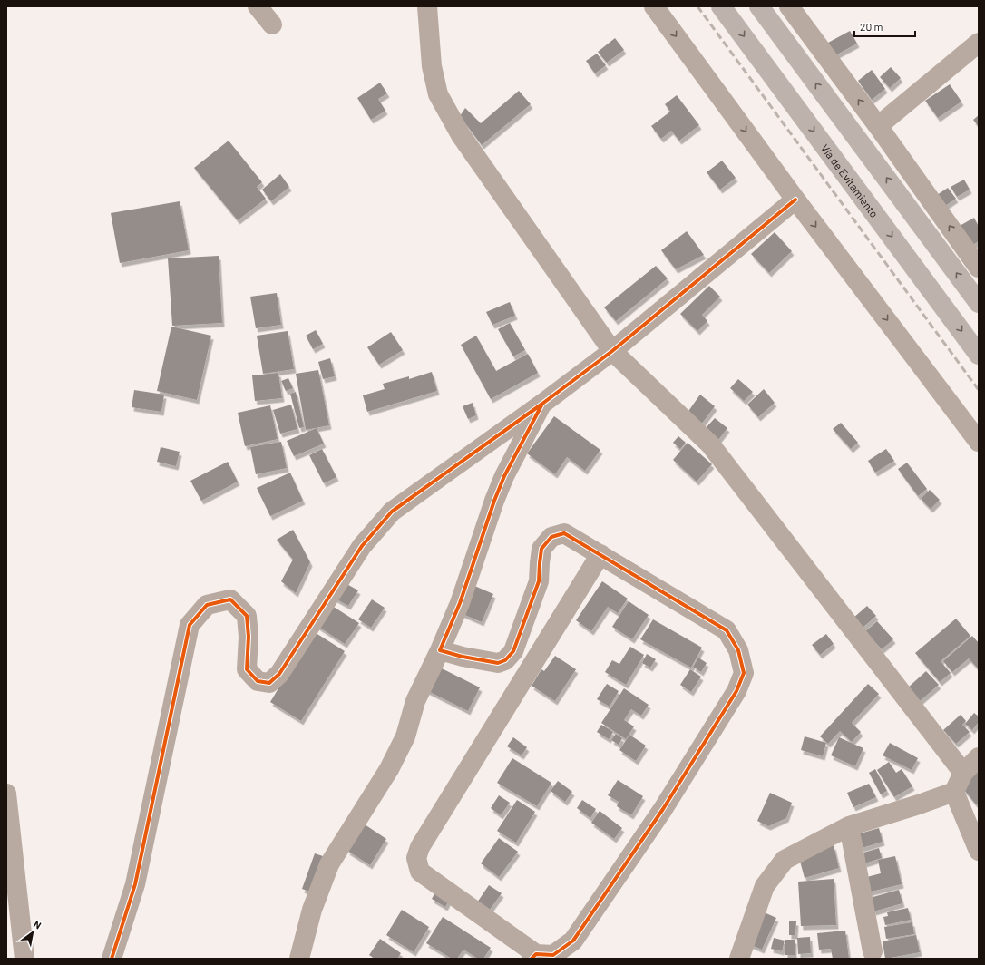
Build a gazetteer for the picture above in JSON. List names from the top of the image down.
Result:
{
  "streets": {
    "highway": ["Vía de Evitamiento"]
  },
  "scale_bar": "20 m",
  "north": "top right"
}
